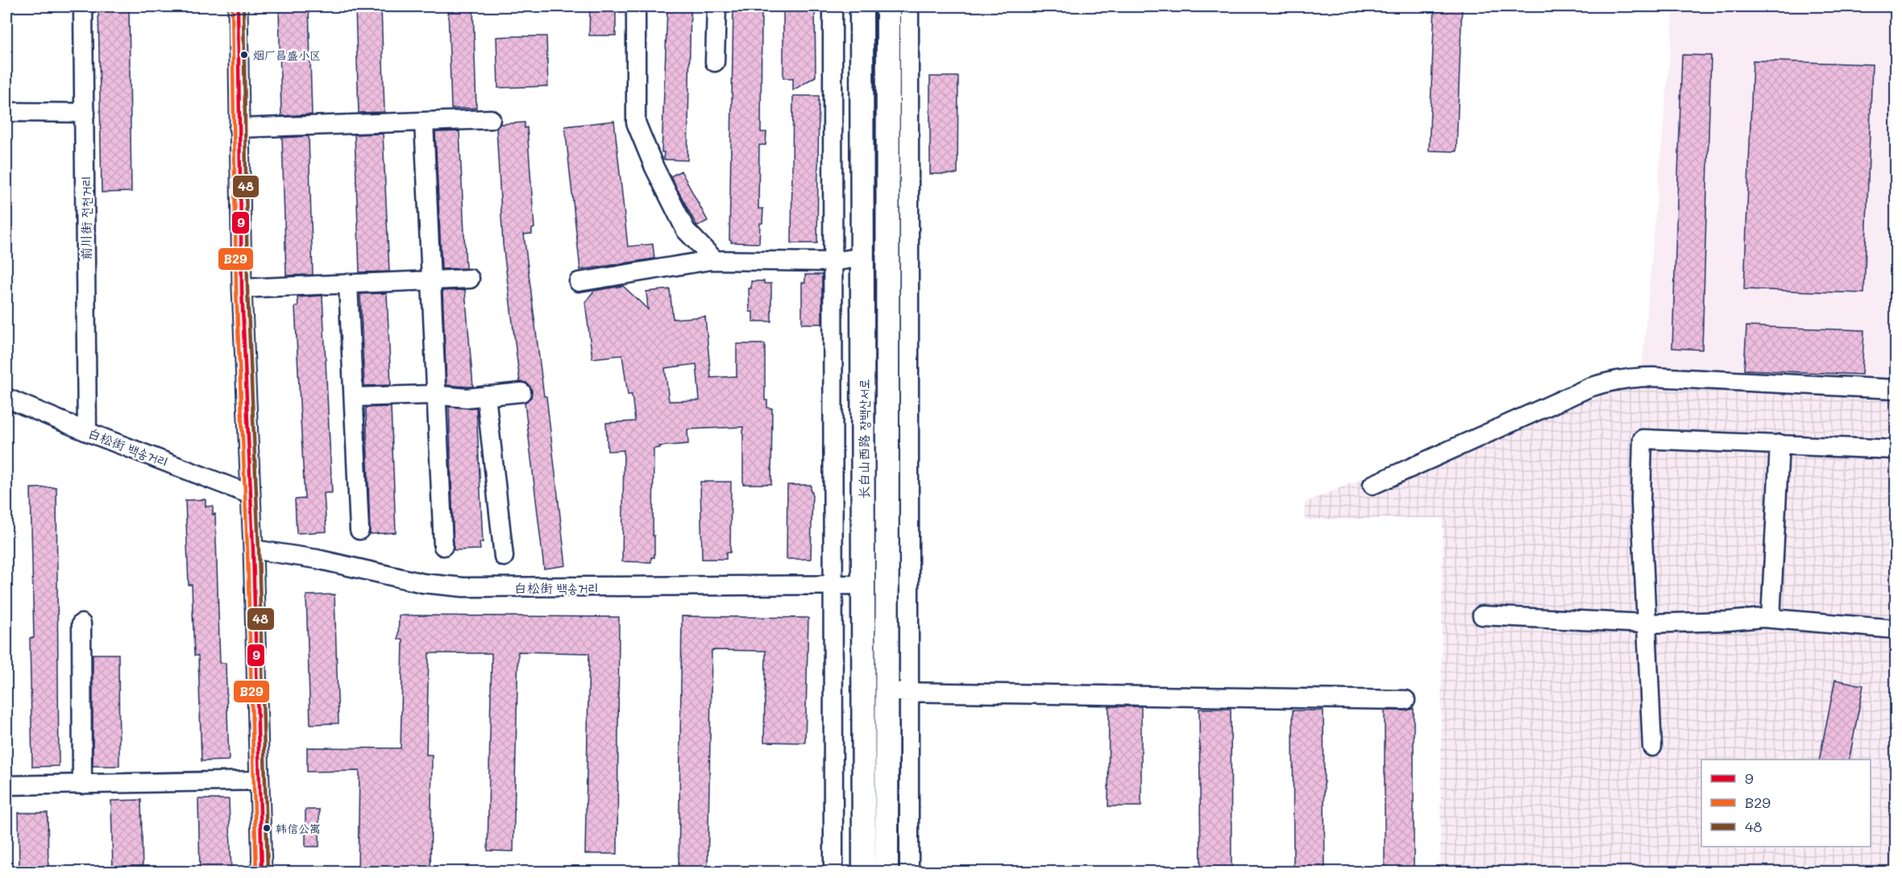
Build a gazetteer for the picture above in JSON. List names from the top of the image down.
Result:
{
  "streets": {
    "main road": ["长白山西路 장백산서로"],
    "street": ["前川街 전천거리", "白松街 백송거리"]
  },
  "crossings": [
    ["前川街 전천거리", "白松街 백송거리"],
    ["长白山西路 장백산서로", "白松街 백송거리"]
  ],
  "places": ["烟厂昌盛小区", "韩信公寓"],
  "lines": ["transit line 9", "transit line B29", "transit line 48"],
  "legend": ["9", "B29", "48"]
}
